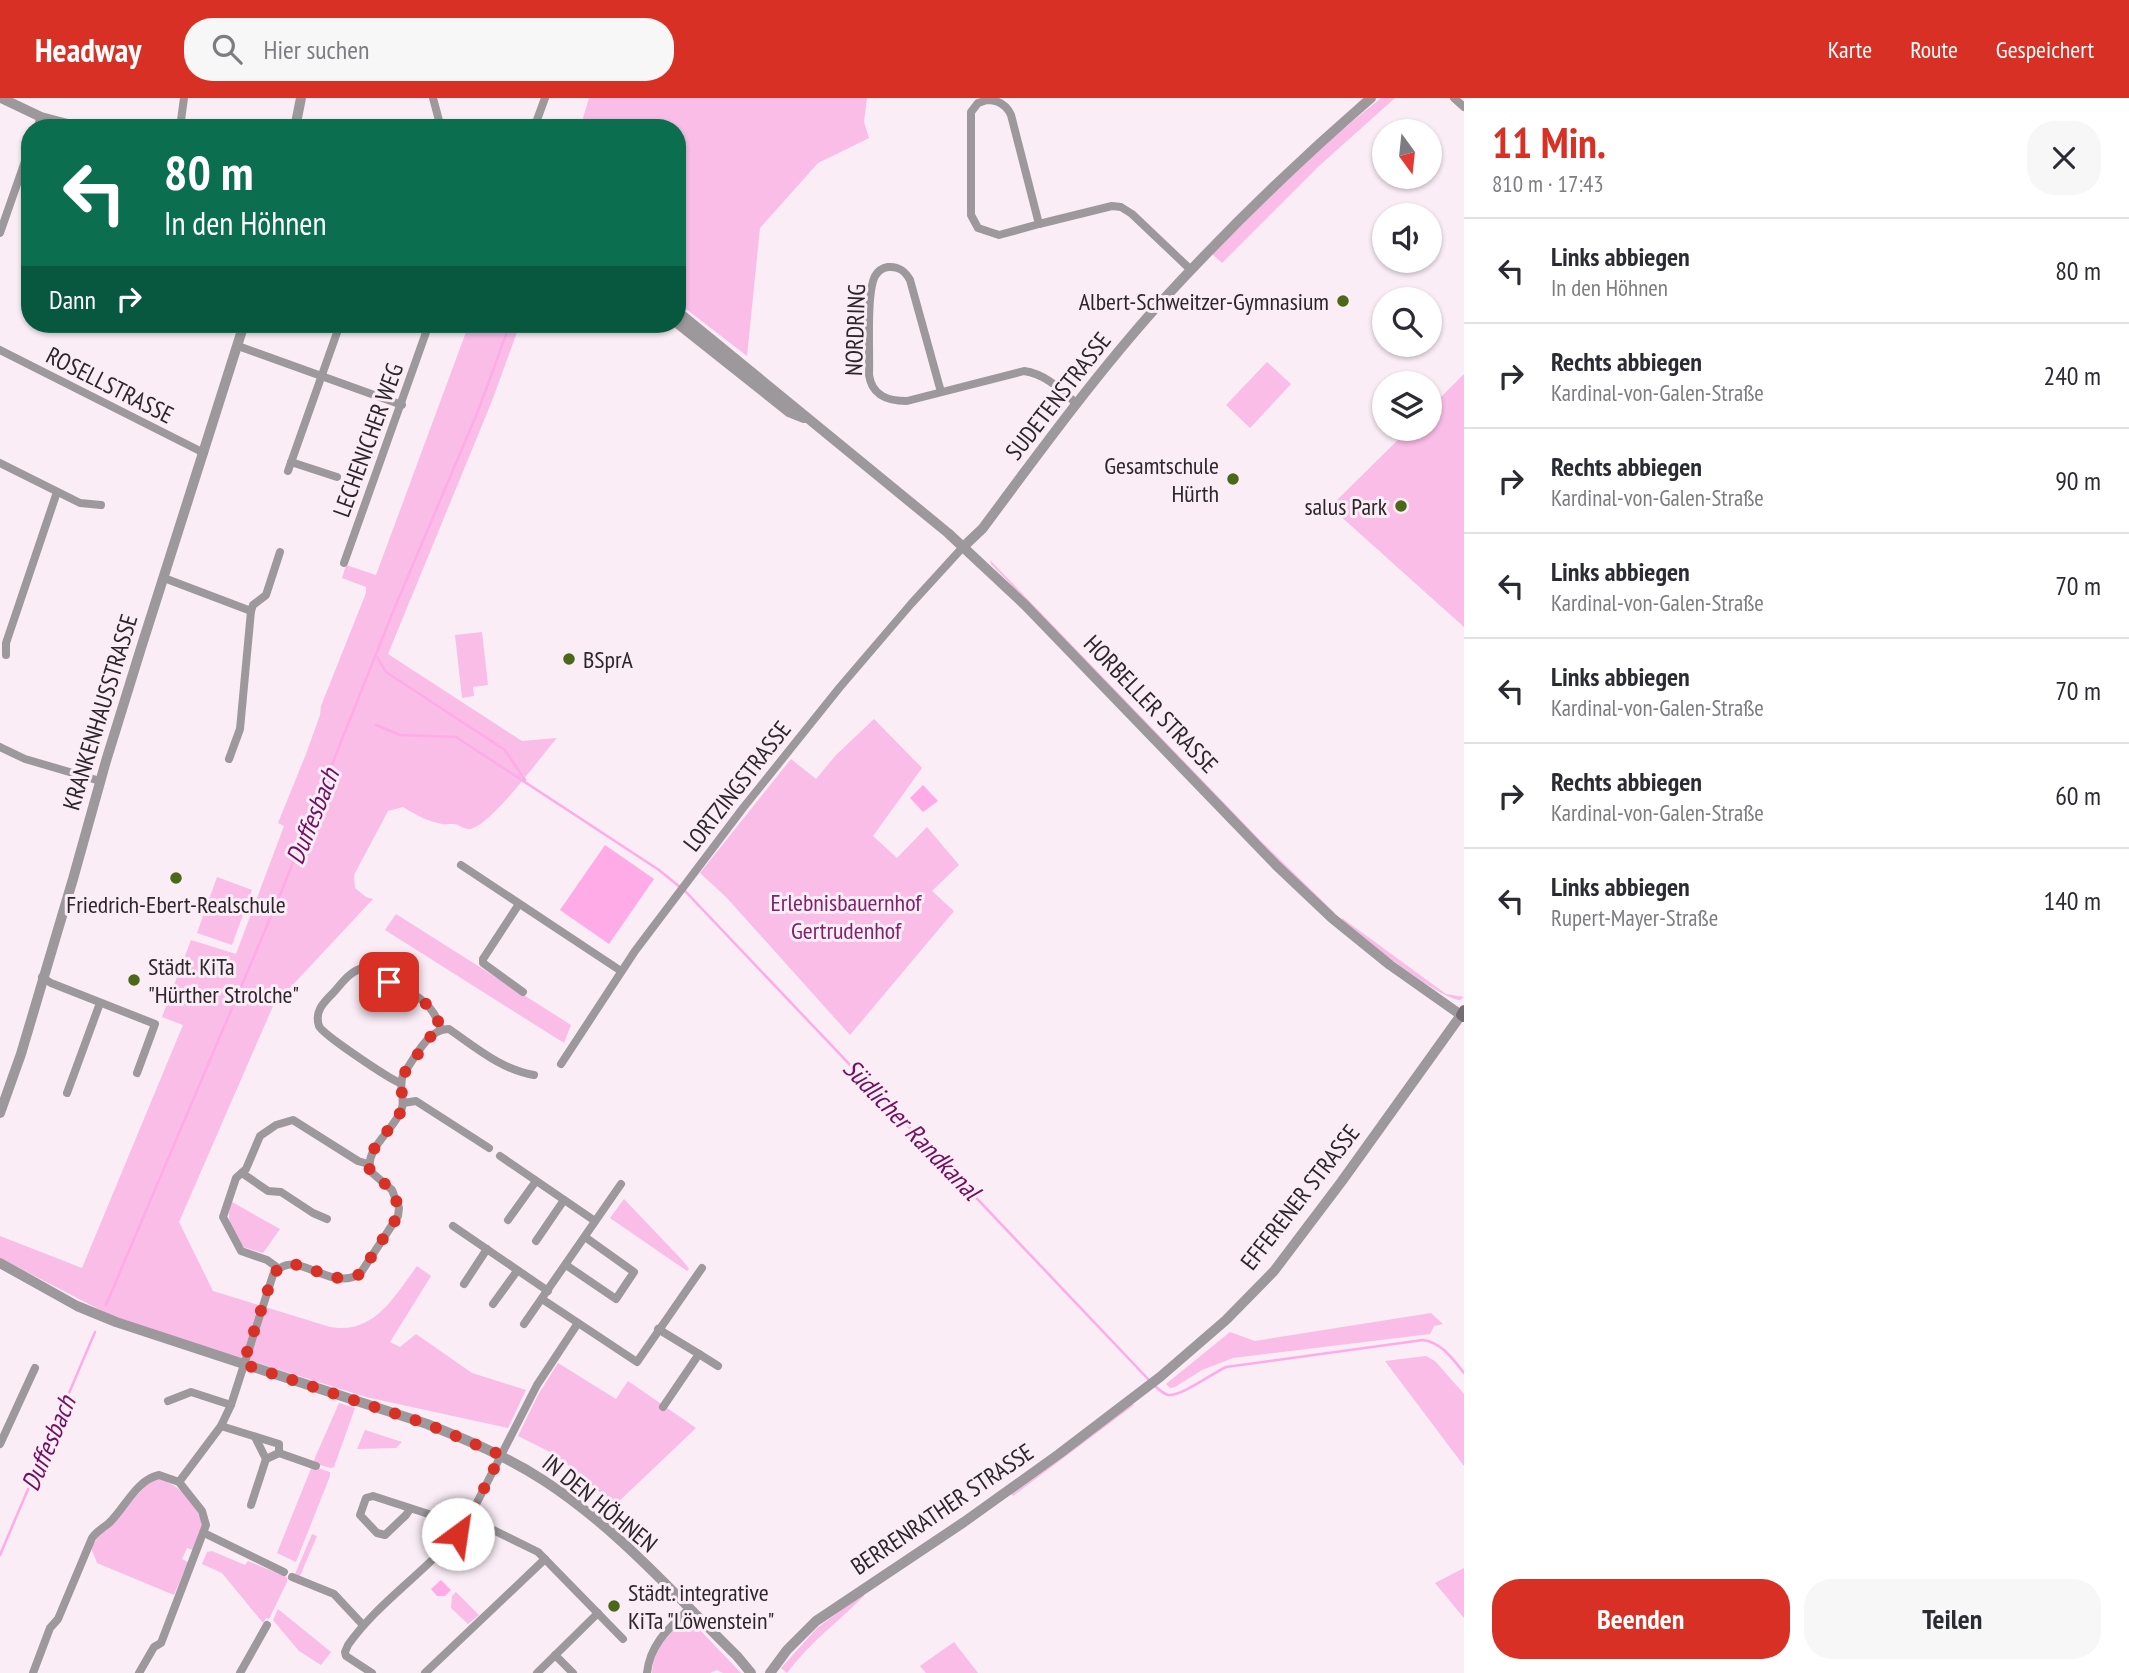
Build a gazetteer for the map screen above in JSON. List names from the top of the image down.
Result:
{
  "streets": {
    "street": [
      "NORDRING",
      "ROSELLSTRASSE",
      "SUDETENSTRASSE",
      "LECHENICHER WEG",
      "HORBELLER STRASSE",
      "KRANKENHAUSSTRASSE",
      "LORTZINGSTRASSE",
      "EFFERENER STRASSE",
      "IN DEN HÖHNEN",
      "BERRENRATHER STRASSE"
    ]
  },
  "crossings": [
    ["NORDRING", "SUDETENSTRASSE"],
    ["ROSELLSTRASSE", "KRANKENHAUSSTRASSE"],
    ["SUDETENSTRASSE", "HORBELLER STRASSE"],
    ["SUDETENSTRASSE", "LORTZINGSTRASSE"],
    ["HORBELLER STRASSE", "LORTZINGSTRASSE"],
    ["HORBELLER STRASSE", "EFFERENER STRASSE"],
    ["EFFERENER STRASSE", "BERRENRATHER STRASSE"]
  ],
  "water": ["Duffesbach", "Südlicher Randkanal"],
  "parks": ["Erlebnisbauernhof Gertrudenhof"],
  "places": [
    "Albert-Schweitzer-Gymnasium",
    "Gesamtschule Hürth",
    "salus Park",
    "BSprA",
    "Friedrich-Ebert-Realschule",
    "Städt. KiTa \"Hürther Strolche\"",
    "Städt. integrative KiTa \"Löwenstein\""
  ],
  "north": "bottom",
  "page": {
    "header": "Headway",
    "search": "Hier suchen",
    "nav": ["Karte", "Route", "Gespeichert"],
    "heading": ["11 Min.", "810 m · 17:43"],
    "turn": ["80 m", "In den Höhnen"],
    "list": [
      {
        "name": "Links abbiegen",
        "note": "In den Höhnen",
        "value": "80 m"
      },
      {
        "name": "Rechts abbiegen",
        "note": "Kardinal-von-Galen-Straße",
        "value": "240 m"
      },
      {
        "name": "Rechts abbiegen",
        "note": "Kardinal-von-Galen-Straße",
        "value": "90 m"
      },
      {
        "name": "Links abbiegen",
        "note": "Kardinal-von-Galen-Straße",
        "value": "70 m"
      },
      {
        "name": "Links abbiegen",
        "note": "Kardinal-von-Galen-Straße",
        "value": "70 m"
      },
      {
        "name": "Rechts abbiegen",
        "note": "Kardinal-von-Galen-Straße",
        "value": "60 m"
      },
      {
        "name": "Links abbiegen",
        "note": "Rupert-Mayer-Straße",
        "value": "140 m"
      }
    ],
    "then": "Dann",
    "buttons": ["Beenden", "Teilen"]
  }
}
